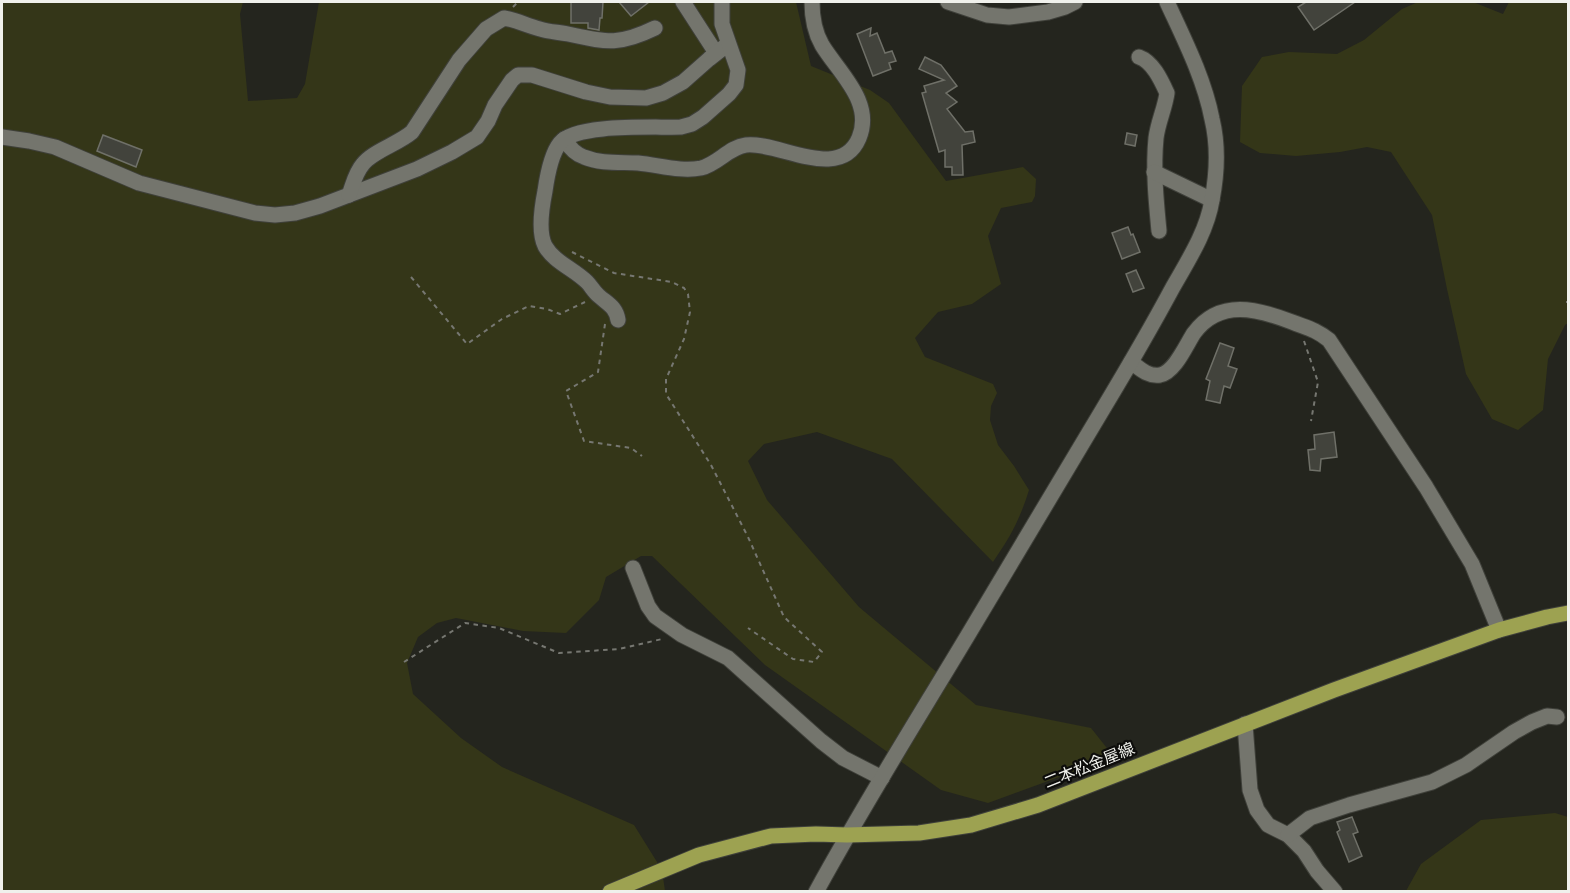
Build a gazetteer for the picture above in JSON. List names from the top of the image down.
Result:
{
  "streets": {
    "main road": ["二本松金屋線"]
  }
}
